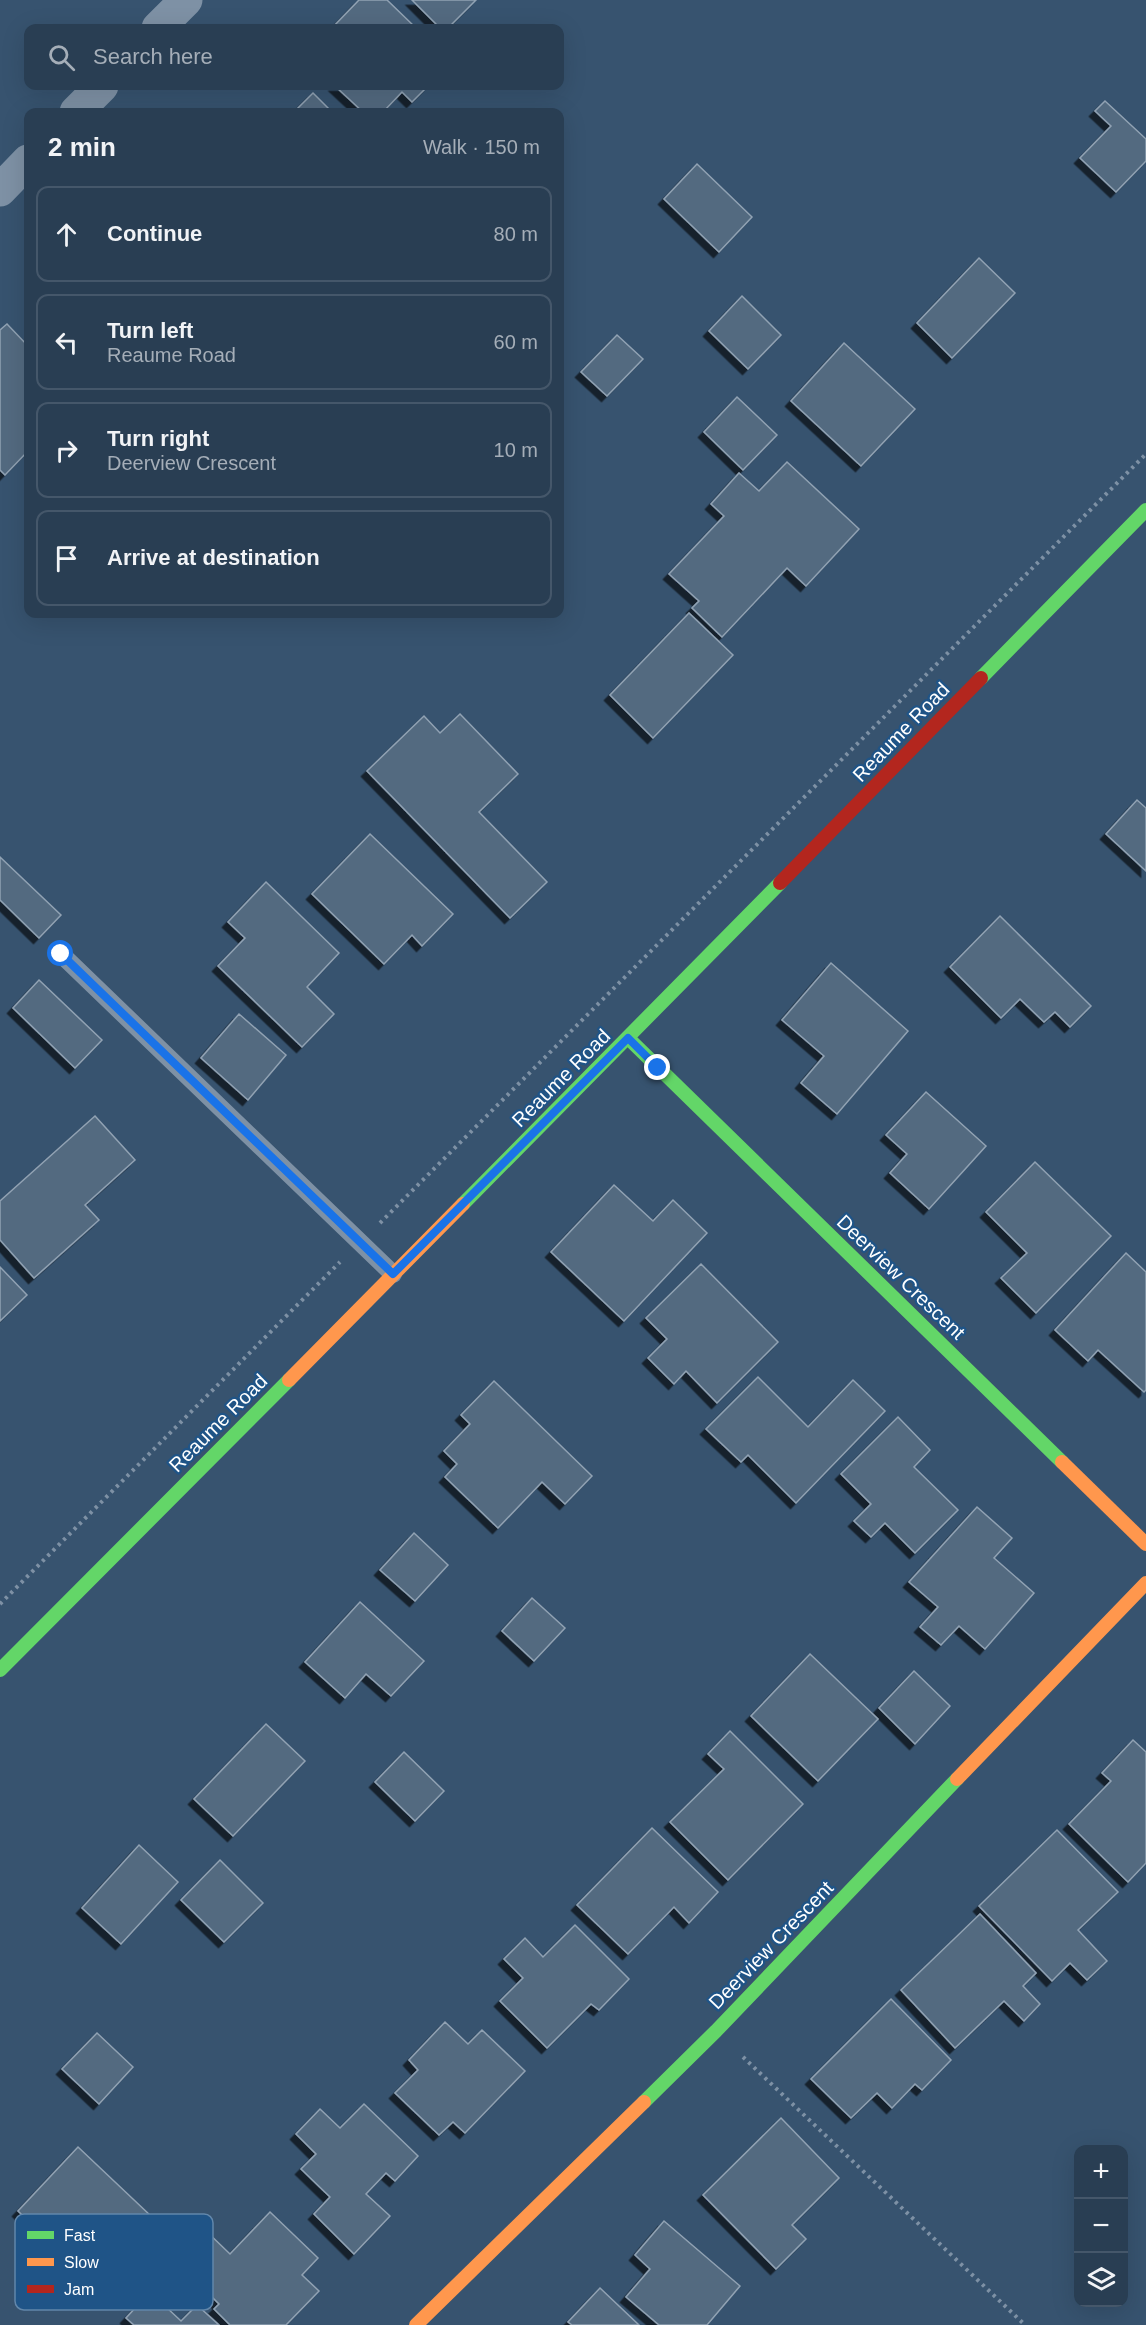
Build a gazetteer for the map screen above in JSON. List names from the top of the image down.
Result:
{
  "streets": {
    "street": ["Reaume Road", "Deerview Crescent"]
  },
  "crossings": [
    ["Reaume Road", "Deerview Crescent"]
  ],
  "legend": ["Fast", "Slow", "Jam"],
  "page": {
    "search": "Search here",
    "heading": ["2 min", "Walk · 150 m"],
    "list": [
      ["Continue", "80 m"],
      ["Turn left", "Reaume Road", "60 m"],
      ["Turn right", "Deerview Crescent", "10 m"],
      "Arrive at destination"
    ],
    "map_buttons": ["+", "−"]
  }
}
